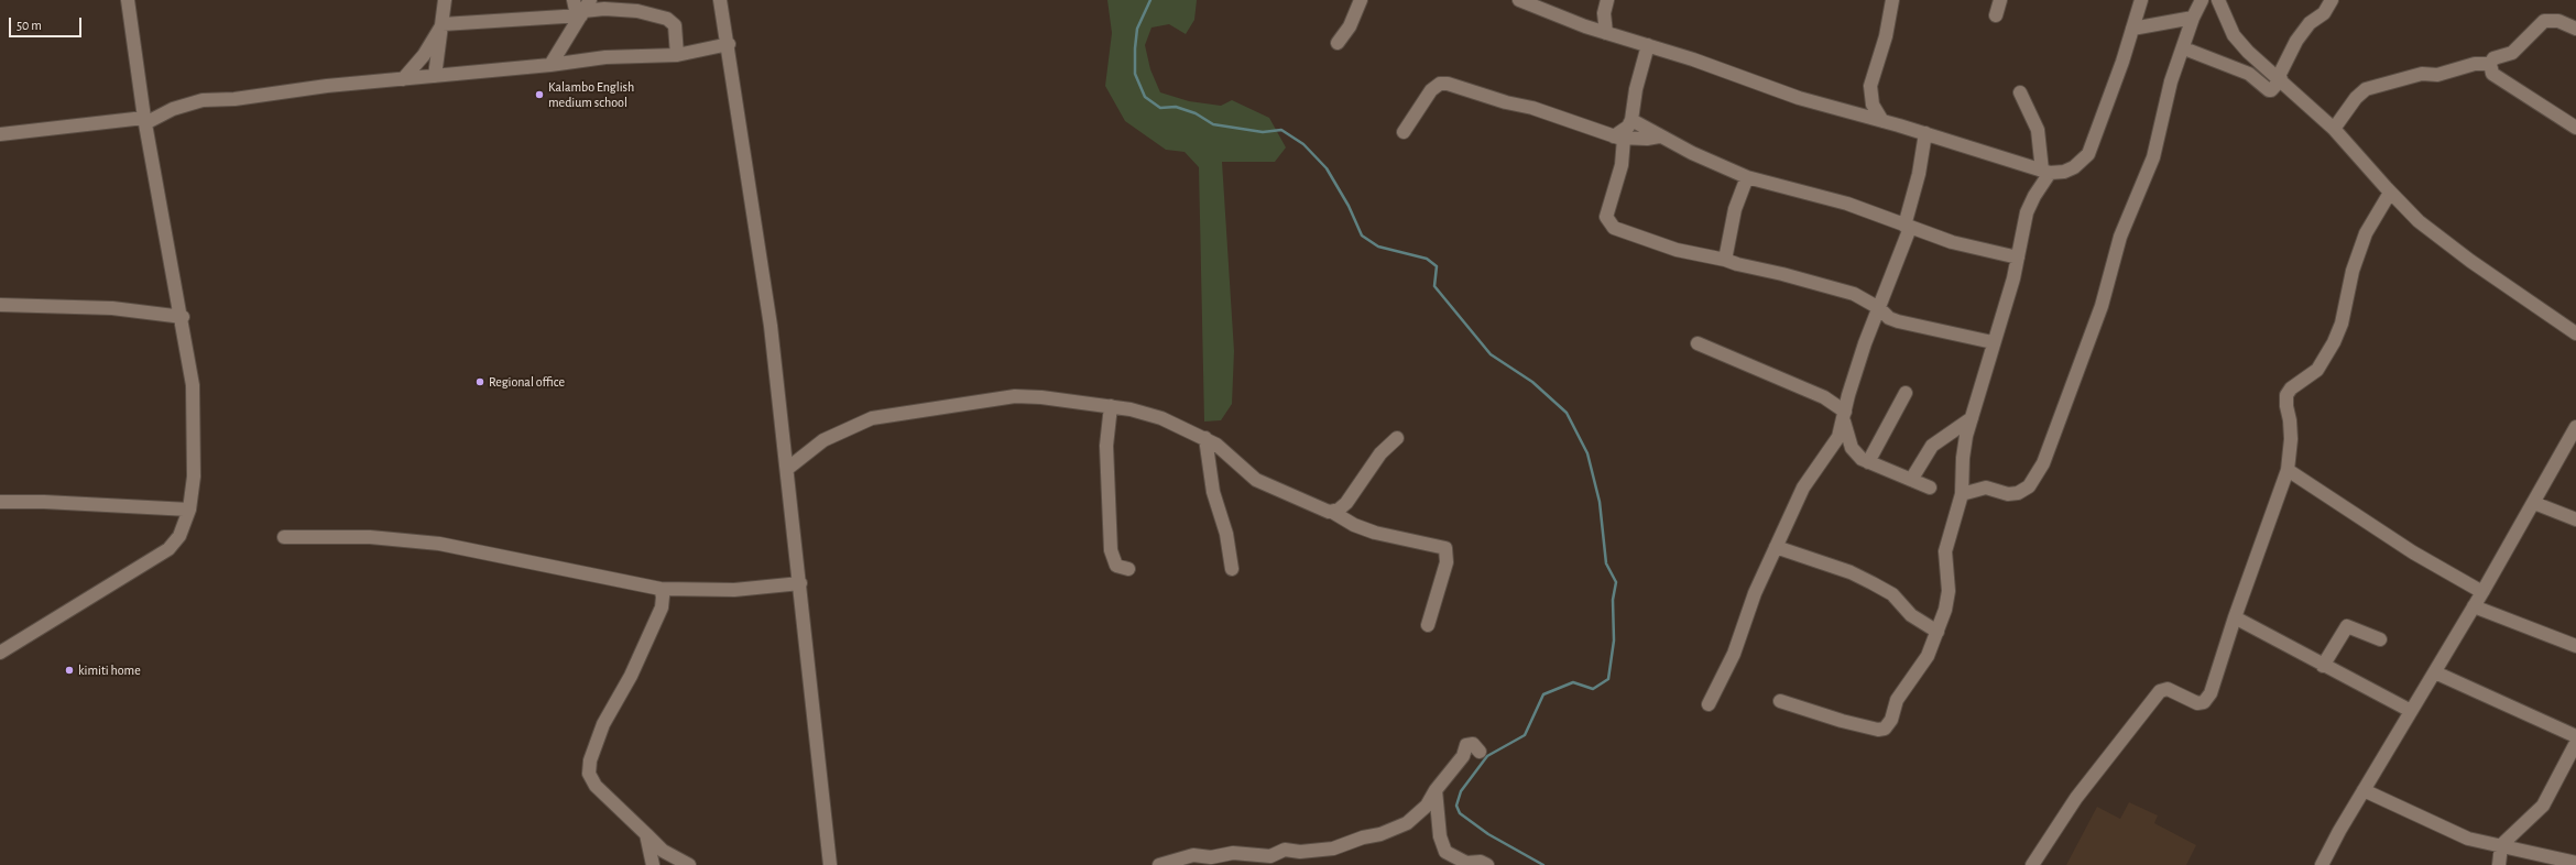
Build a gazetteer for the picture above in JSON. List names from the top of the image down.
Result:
{
  "places": ["Kalambo English medium school", "Regional office", "kimiti home"],
  "scale_bar": "50 m"
}
